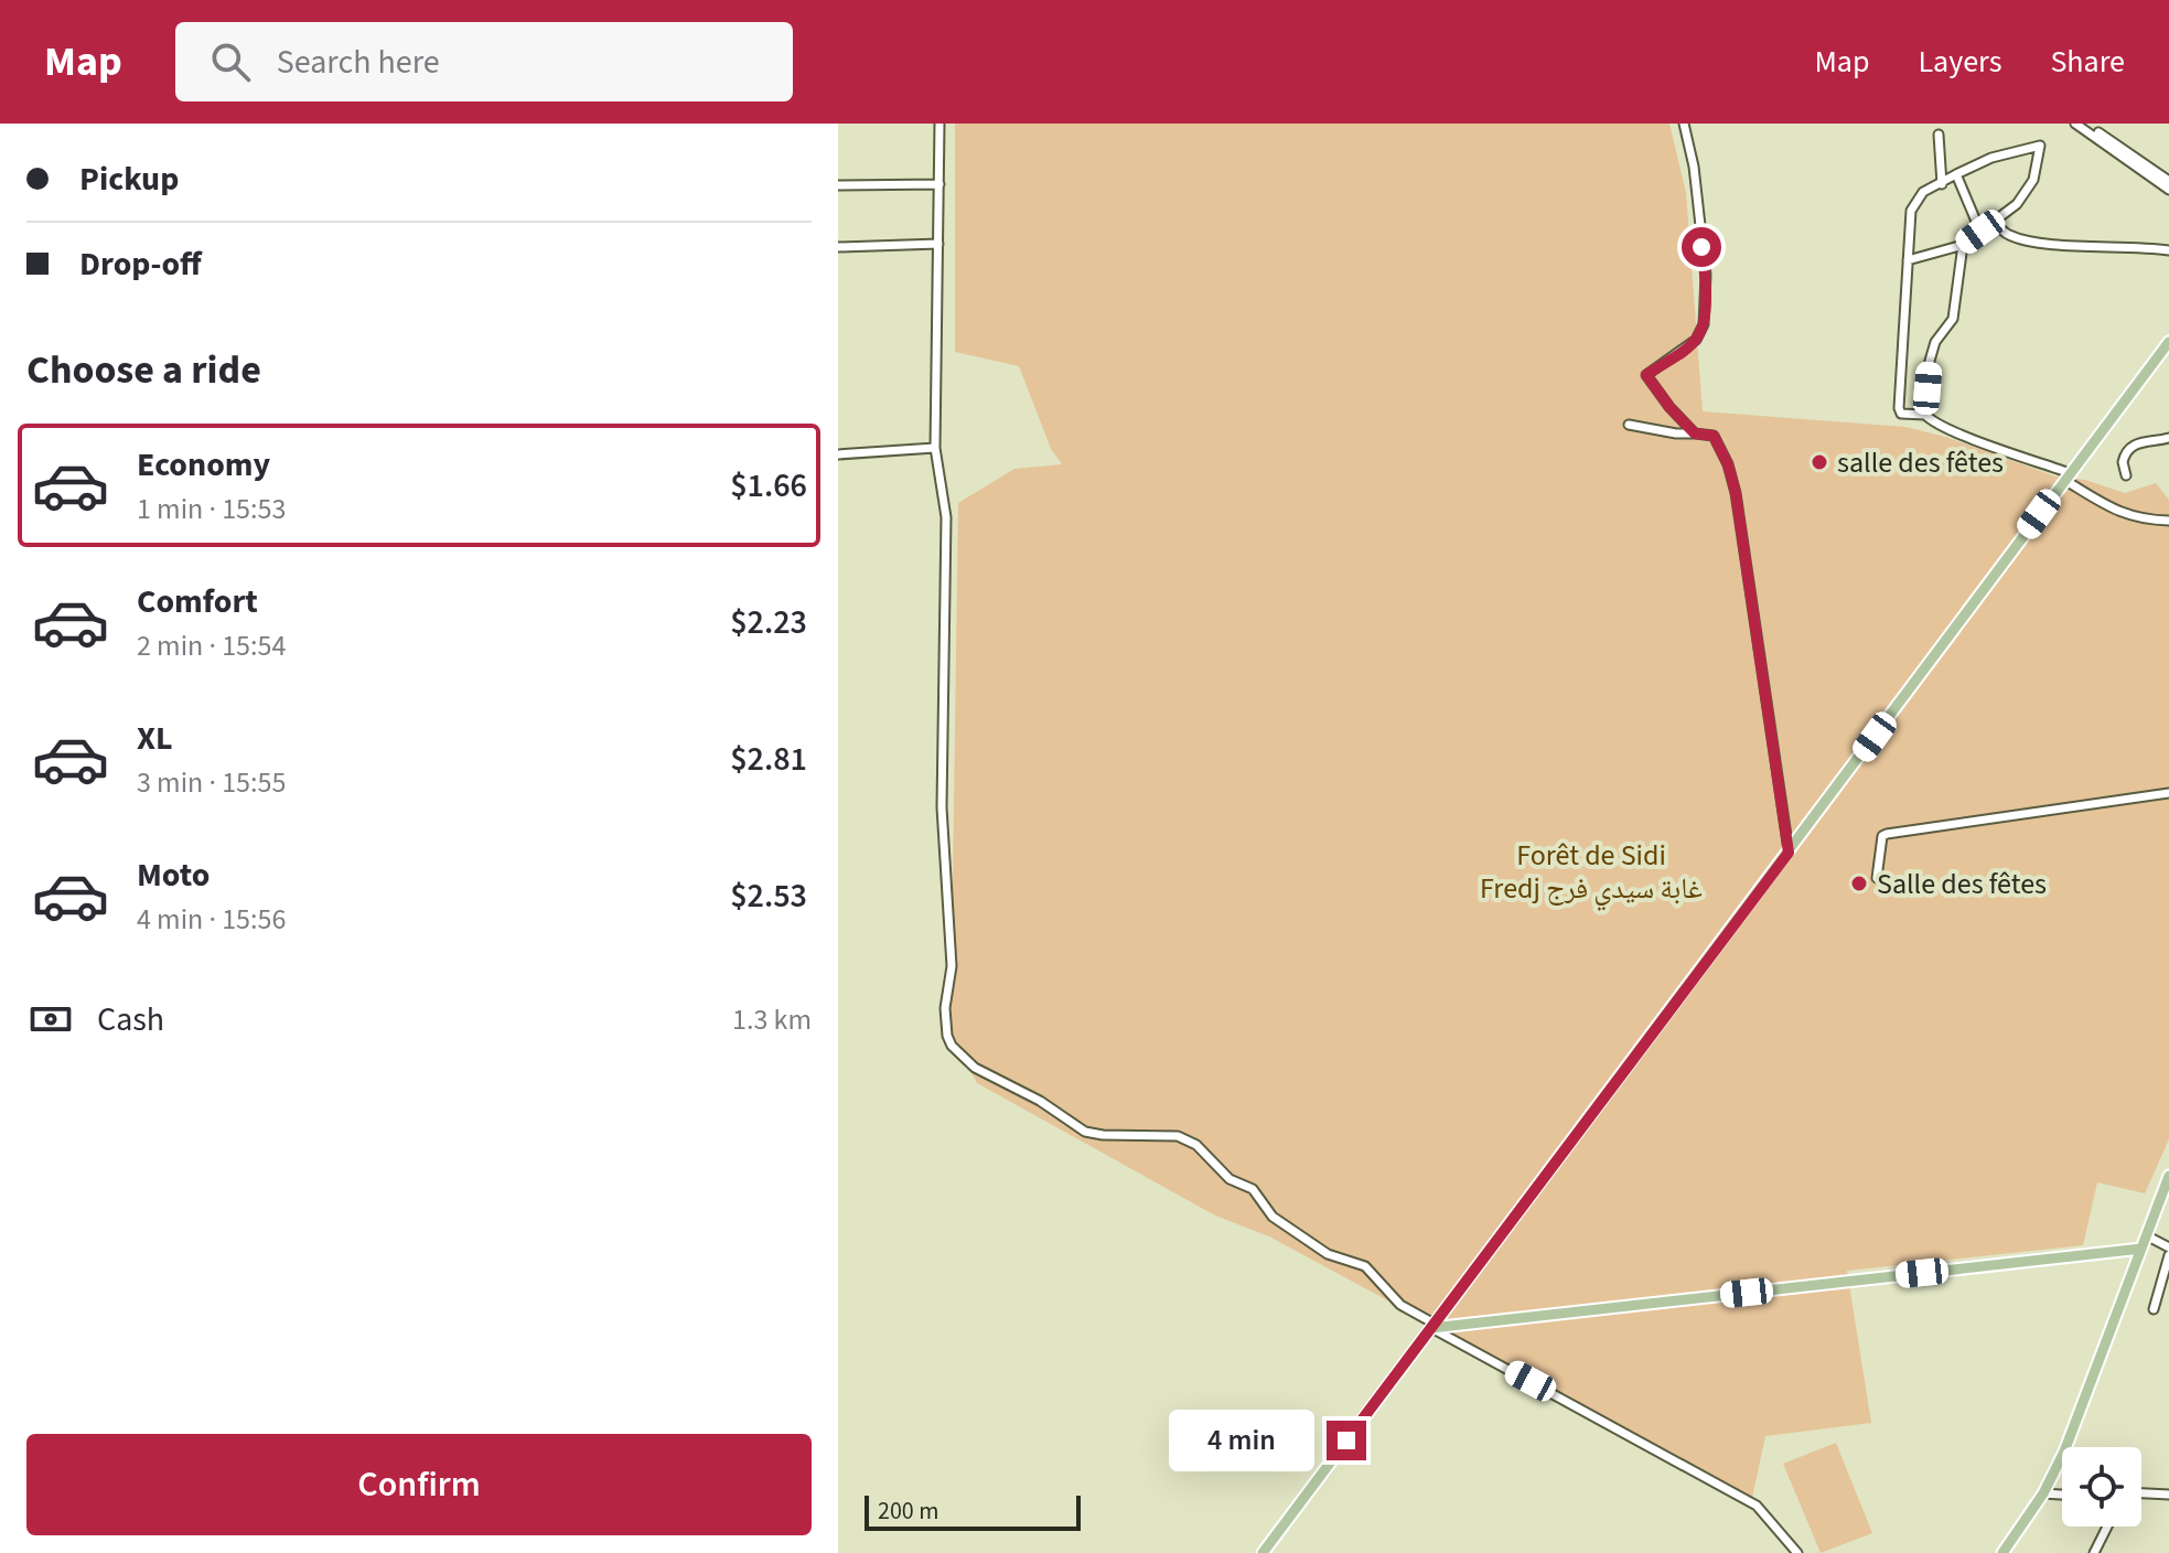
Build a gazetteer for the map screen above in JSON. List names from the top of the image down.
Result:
{
  "parks": ["Forêt de Sidi Fredj غابة سيدي فرج"],
  "places": ["salle des fêtes", "Salle des fêtes"],
  "scale_bar": "200 m",
  "page": {
    "header": "Map",
    "search": "Search here",
    "nav": ["Map", "Layers", "Share"],
    "banner": ["Pickup", "Drop-off"],
    "heading": "Choose a ride",
    "list": [
      {
        "name": "Economy",
        "note": "1 min · 15:53",
        "value": "$1.66"
      },
      {
        "name": "Comfort",
        "note": "2 min · 15:54",
        "value": "$2.23"
      },
      {
        "name": "XL",
        "note": "3 min · 15:55",
        "value": "$2.81"
      },
      {
        "name": "Moto",
        "note": "4 min · 15:56",
        "value": "$2.53"
      }
    ],
    "pay": ["Cash", "1.3 km"],
    "bubble": "4 min",
    "buttons": "Confirm",
    "scale": "200 m"
  }
}
